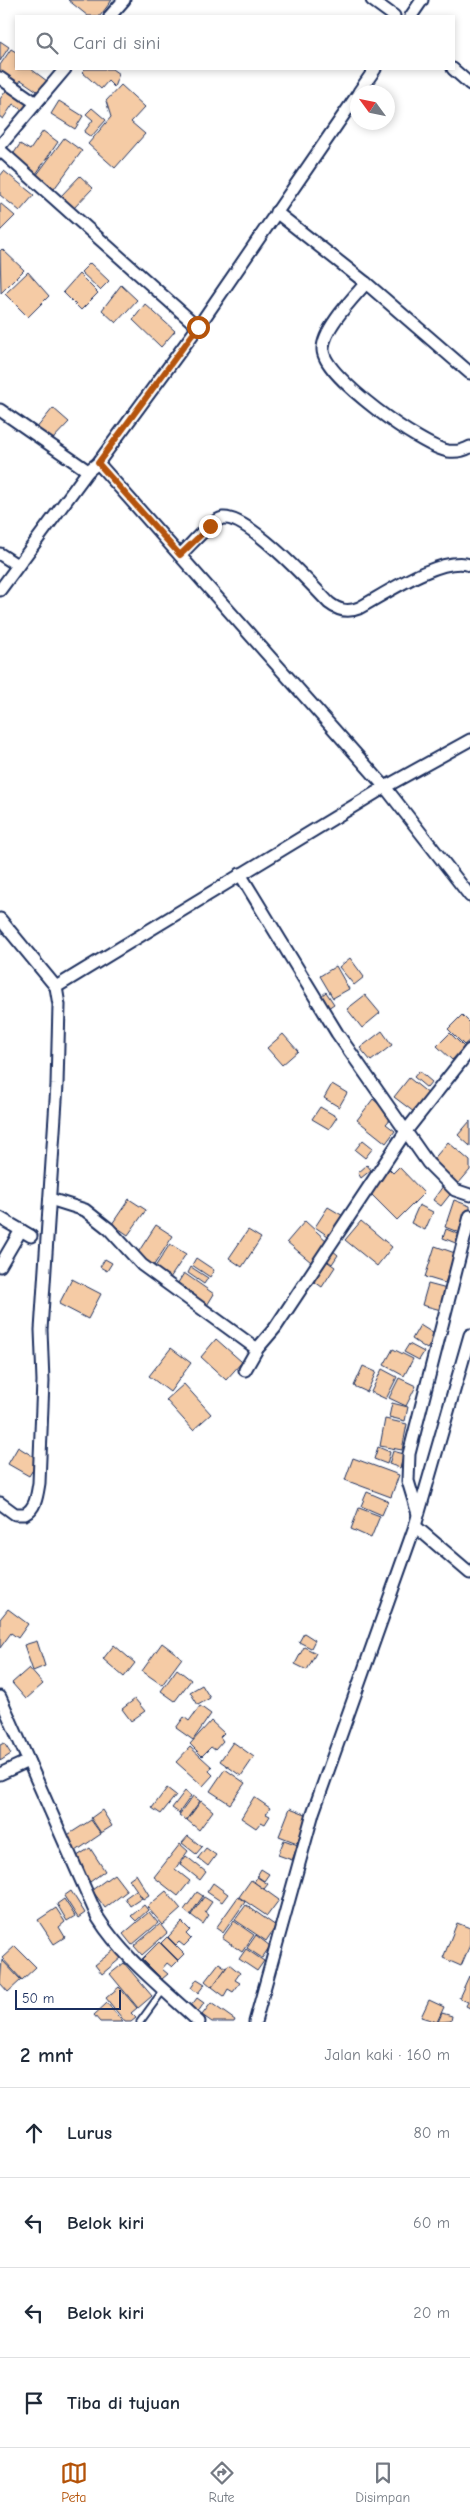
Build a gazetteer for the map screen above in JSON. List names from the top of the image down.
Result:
{
  "scale_bar": "50 m",
  "north": "top left",
  "page": {
    "search": "Cari di sini",
    "scale": "50 m",
    "heading": ["2 mnt", "Jalan kaki · 160 m"],
    "list": [
      ["Lurus", "80 m"],
      ["Belok kiri", "60 m"],
      ["Belok kiri", "20 m"],
      "Tiba di tujuan"
    ],
    "nav": ["Peta", "Rute", "Disimpan"]
  }
}
